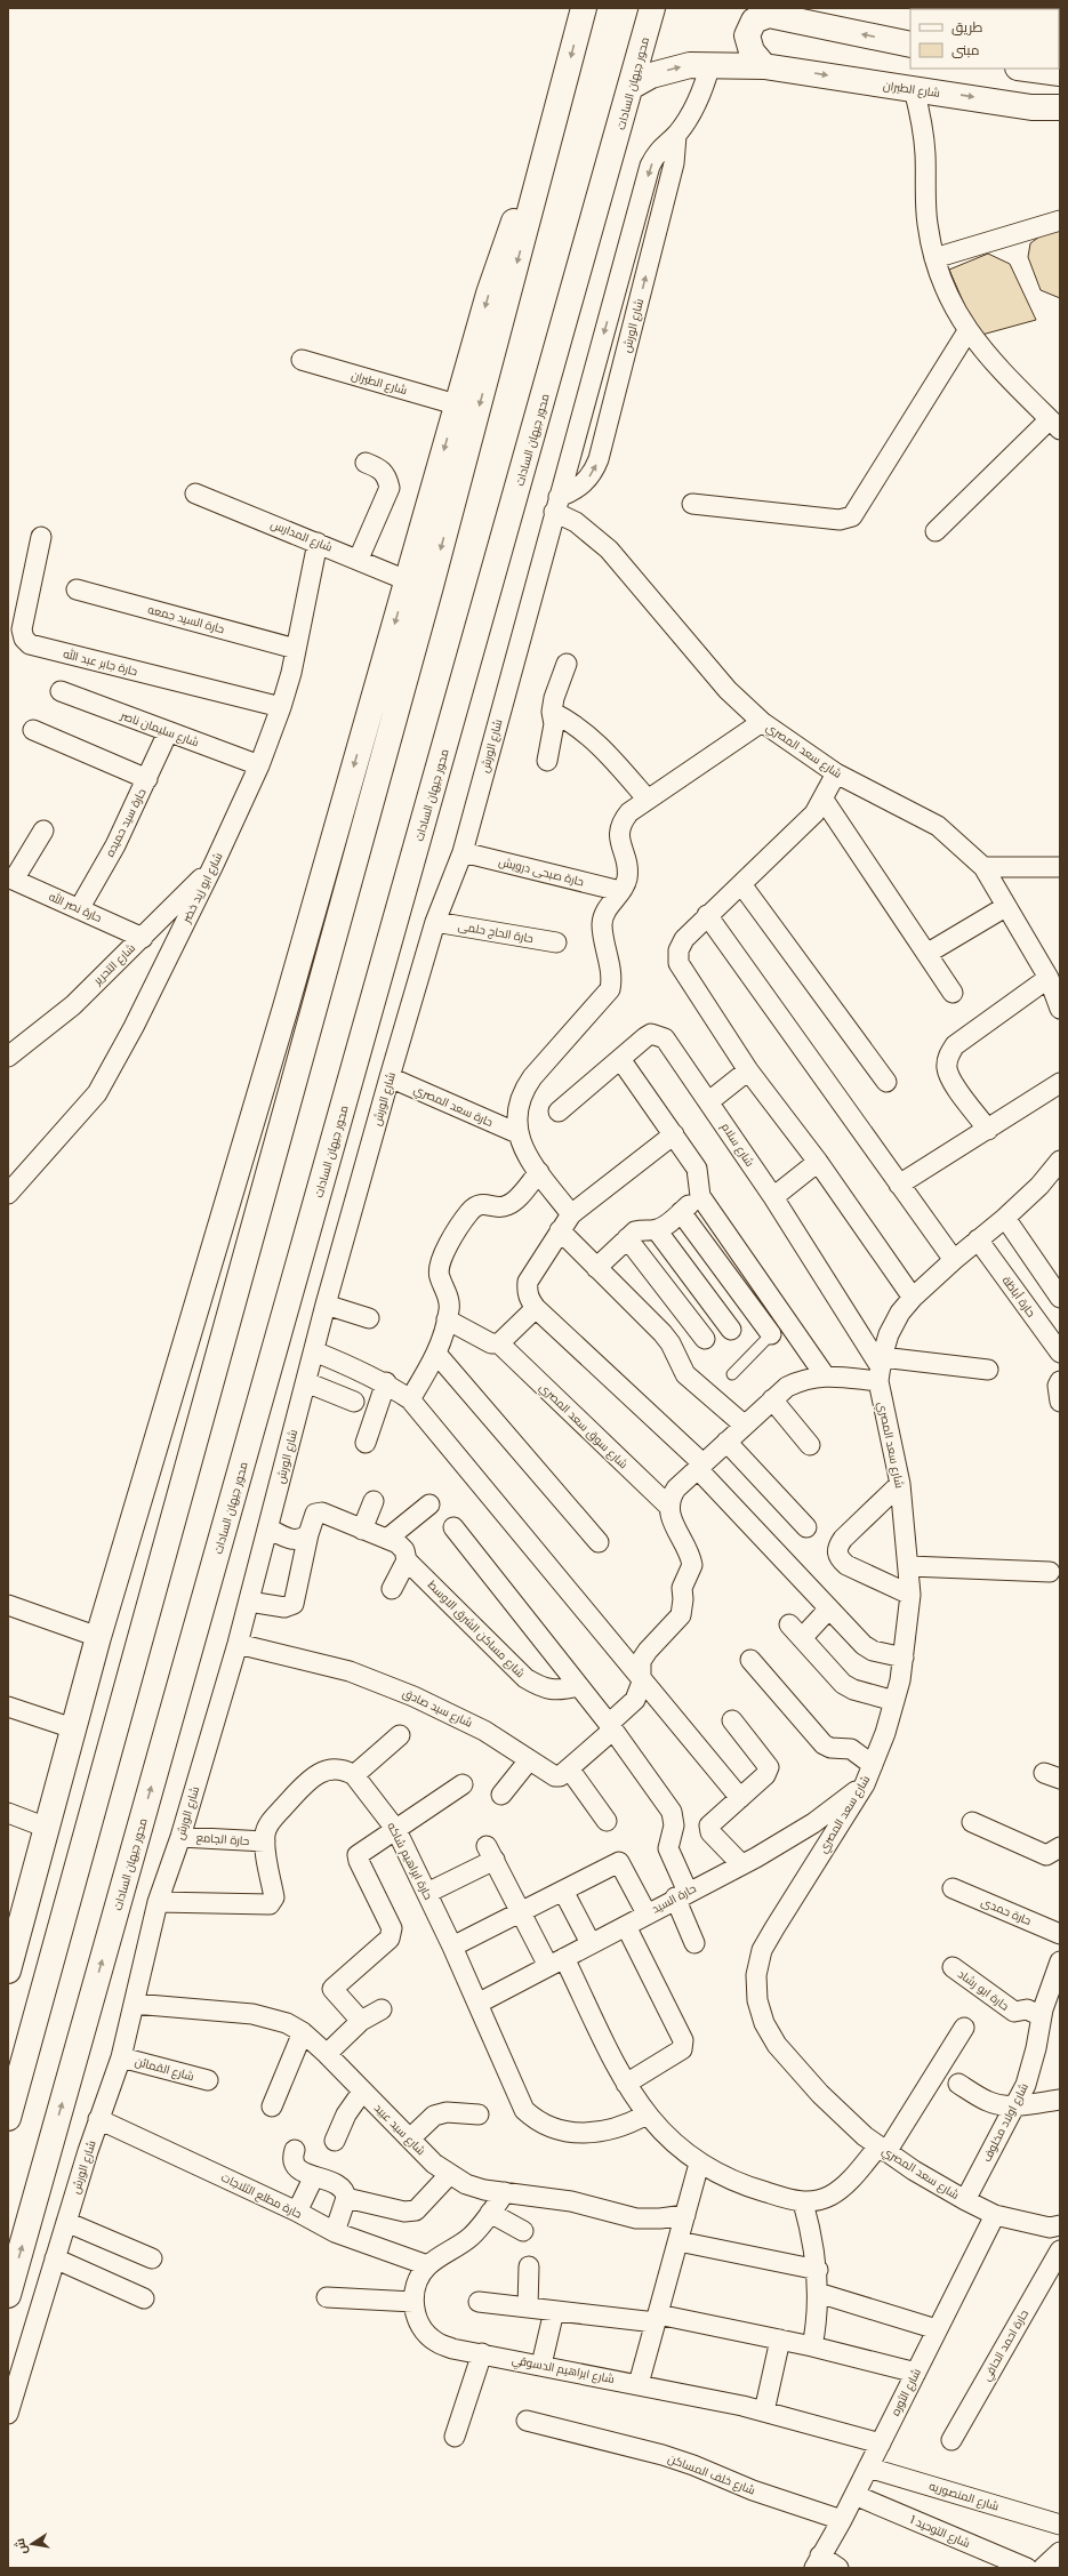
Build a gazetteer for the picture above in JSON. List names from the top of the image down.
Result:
{
  "streets": {
    "main road": ["محور جيهان السادات", "شارع الطيران"],
    "street": [
      "شارع الورش",
      "شارع المدارس",
      "حارة السيد جمعه",
      "حارة جابر عبد الله",
      "شارع سليمان ناصر",
      "شارع سعد المصري",
      "حارة سيد حميده",
      "حارة صبحى درويش",
      "شارع ابو زيد خضر",
      "حارة نصر الله",
      "حارة الحاج حلمى",
      "شارع التحرير",
      "حارة سعد المصري",
      "شارع سلام",
      "حارة أباظة",
      "شارع سوق سعد المصري",
      "شارع مساكن الشرق الاوسط",
      "شارع سيد صادق",
      "حارة الجامع",
      "حارة ابراهيم شاكه",
      "حارة السيد",
      "حارة حمدى",
      "حارة ابو رشاد",
      "شارع القمائن",
      "شارع اولاد مخلوف",
      "شارع سيد عبيد",
      "حارة مطلع الثلاجات",
      "حارة احمد الحافي",
      "شارع ابراهيم الدسوقي",
      "شارع الثوره",
      "شارع خلف المساكن",
      "شارع المنصوريه",
      "شارع التوحيد 1"
    ]
  },
  "crossings": [
    ["محور جيهان السادات", "شارع الطيران"],
    ["شارع الطيران", "شارع الورش"],
    ["شارع الورش", "شارع سعد المصري"],
    ["شارع الورش", "حارة صبحى درويش"],
    ["شارع الورش", "حارة الحاج حلمى"],
    ["شارع الورش", "حارة سعد المصري"],
    ["شارع الورش", "شارع سيد صادق"],
    ["شارع الورش", "حارة الجامع"],
    ["شارع الورش", "شارع القمائن"],
    ["شارع الورش", "شارع سيد عبيد"],
    ["شارع الورش", "حارة مطلع الثلاجات"],
    ["شارع المدارس", "شارع ابو زيد خضر"],
    ["حارة السيد جمعه", "شارع ابو زيد خضر"],
    ["حارة جابر عبد الله", "شارع ابو زيد خضر"],
    ["شارع سليمان ناصر", "حارة سيد حميده"],
    ["شارع سليمان ناصر", "شارع ابو زيد خضر"],
    ["شارع سعد المصري", "شارع سلام"],
    ["شارع سعد المصري", "حارة أباظة"],
    ["شارع سعد المصري", "حارة السيد"],
    ["شارع سعد المصري", "شارع اولاد مخلوف"],
    ["شارع سعد المصري", "شارع الثوره"],
    ["حارة سيد حميده", "حارة نصر الله"],
    ["شارع ابو زيد خضر", "شارع التحرير"],
    ["حارة نصر الله", "شارع التحرير"],
    ["شارع سوق سعد المصري", "شارع سيد صادق"],
    ["حارة ابراهيم شاكه", "حارة السيد"],
    ["حارة ابو رشاد", "شارع اولاد مخلوف"],
    ["شارع سيد عبيد", "شارع ابراهيم الدسوقي"],
    ["حارة مطلع الثلاجات", "شارع ابراهيم الدسوقي"],
    ["شارع ابراهيم الدسوقي", "شارع الثوره"],
    ["شارع الثوره", "شارع خلف المساكن"],
    ["شارع الثوره", "شارع المنصوريه"],
    ["شارع الثوره", "شارع التوحيد 1"]
  ],
  "one_way": ["شارع الطيران"],
  "legend": ["طريق", "مبنى"],
  "north": "left"
}
